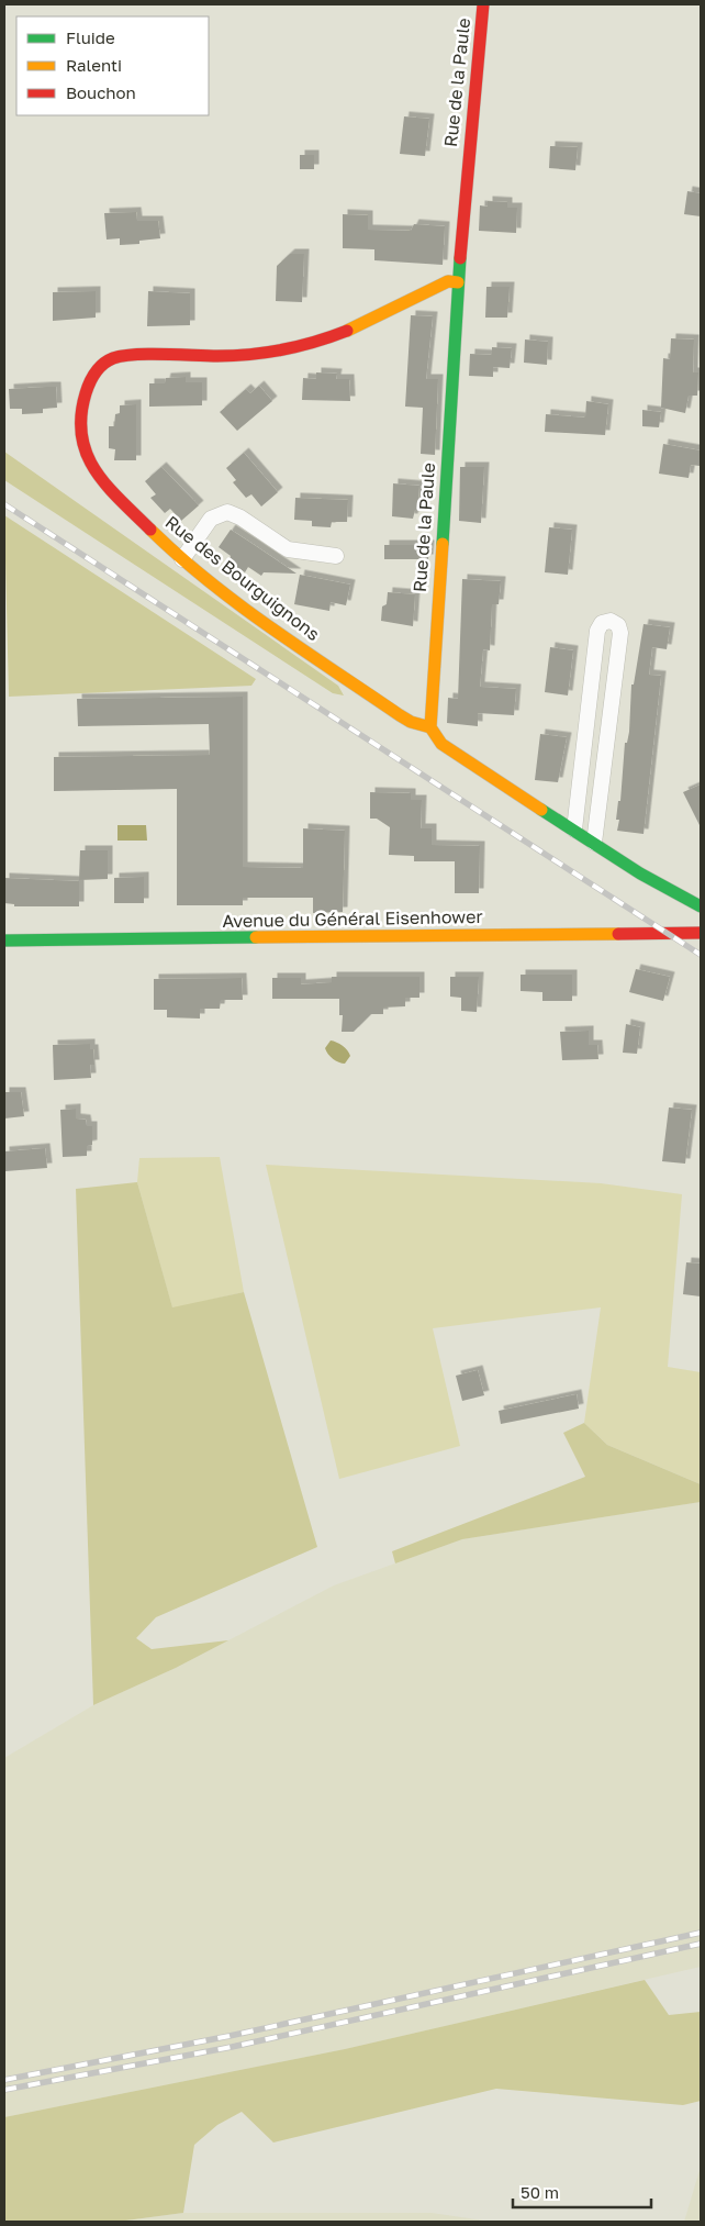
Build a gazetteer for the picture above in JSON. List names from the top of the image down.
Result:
{
  "streets": {
    "street": ["Rue de la Paule", "Rue des Bourguignons", "Avenue du Général Eisenhower"]
  },
  "crossings": [
    ["Rue de la Paule", "Rue des Bourguignons"]
  ],
  "legend": ["Fluide", "Ralenti", "Bouchon"],
  "scale_bar": "50 m"
}
